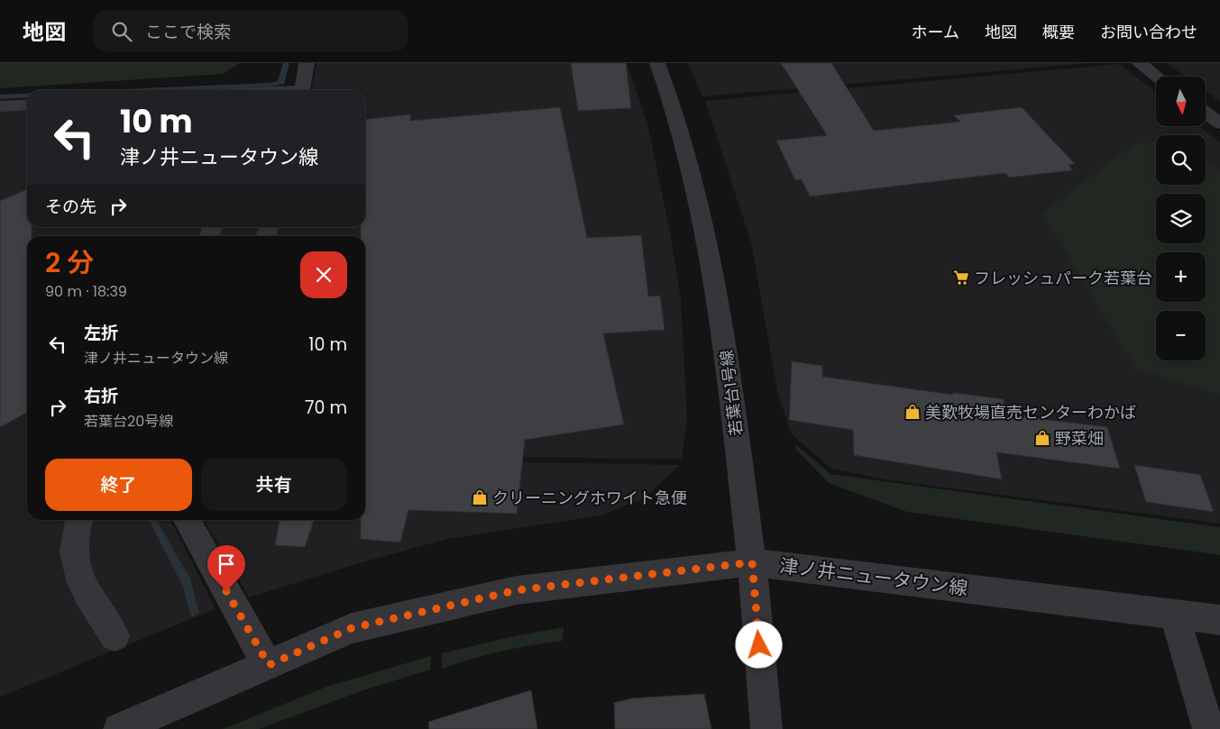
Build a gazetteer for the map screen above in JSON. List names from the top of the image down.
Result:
{
  "streets": {
    "street": ["若葉台1号線", "津ノ井ニュータウン線"]
  },
  "crossings": [
    ["若葉台1号線", "津ノ井ニュータウン線"]
  ],
  "places": {
    "supermarket": ["フレッシュパーク若葉台"],
    "shop": ["美歎牧場直売センターわかば", "野菜畑", "クリーニングホワイト急便"]
  },
  "north": "bottom",
  "page": {
    "header": "地図",
    "search": "ここで検索",
    "nav": [
      "ホーム",
      "地図",
      "概要",
      "お問い合わせ"
    ],
    "map_buttons": ["+", "−"],
    "turn": ["10 m", "津ノ井ニュータウン線"],
    "then": "その先",
    "heading": ["2 分", "90 m · 18:39"],
    "list": [
      {
        "name": "左折",
        "note": "津ノ井ニュータウン線",
        "value": "10 m"
      },
      {
        "name": "右折",
        "note": "若葉台20号線",
        "value": "70 m"
      }
    ],
    "buttons": ["終了", "共有"]
  }
}
